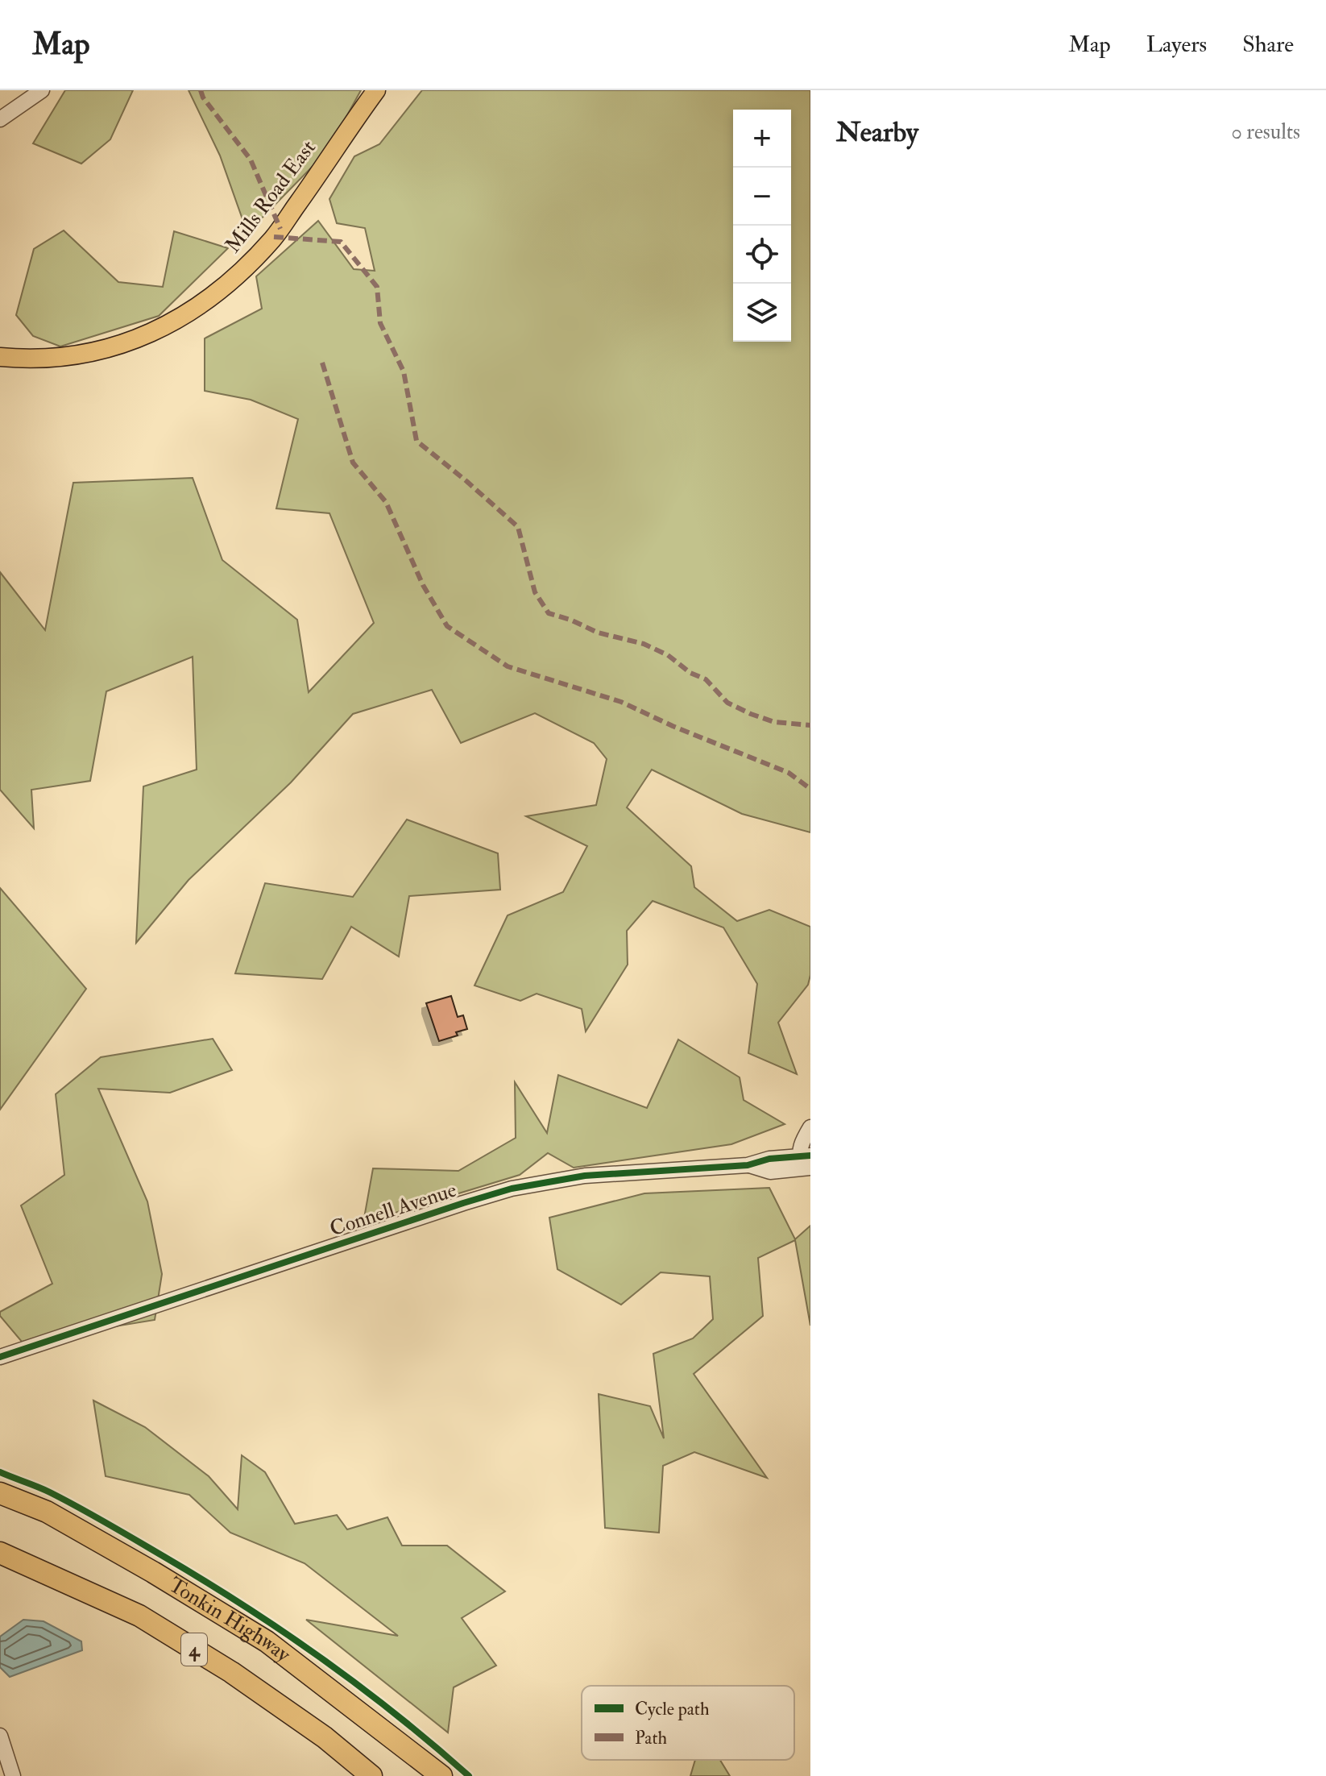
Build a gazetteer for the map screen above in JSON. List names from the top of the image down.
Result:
{
  "streets": {
    "highway": ["Tonkin Highway", "4"],
    "main road": ["Mills Road East"],
    "street": ["Connell Avenue"]
  },
  "legend": ["Cycle path", "Path"],
  "page": {
    "header": "Map",
    "nav": ["Map", "Layers", "Share"],
    "heading": ["Nearby", "0 results"],
    "map_buttons": ["+", "−"]
  }
}
